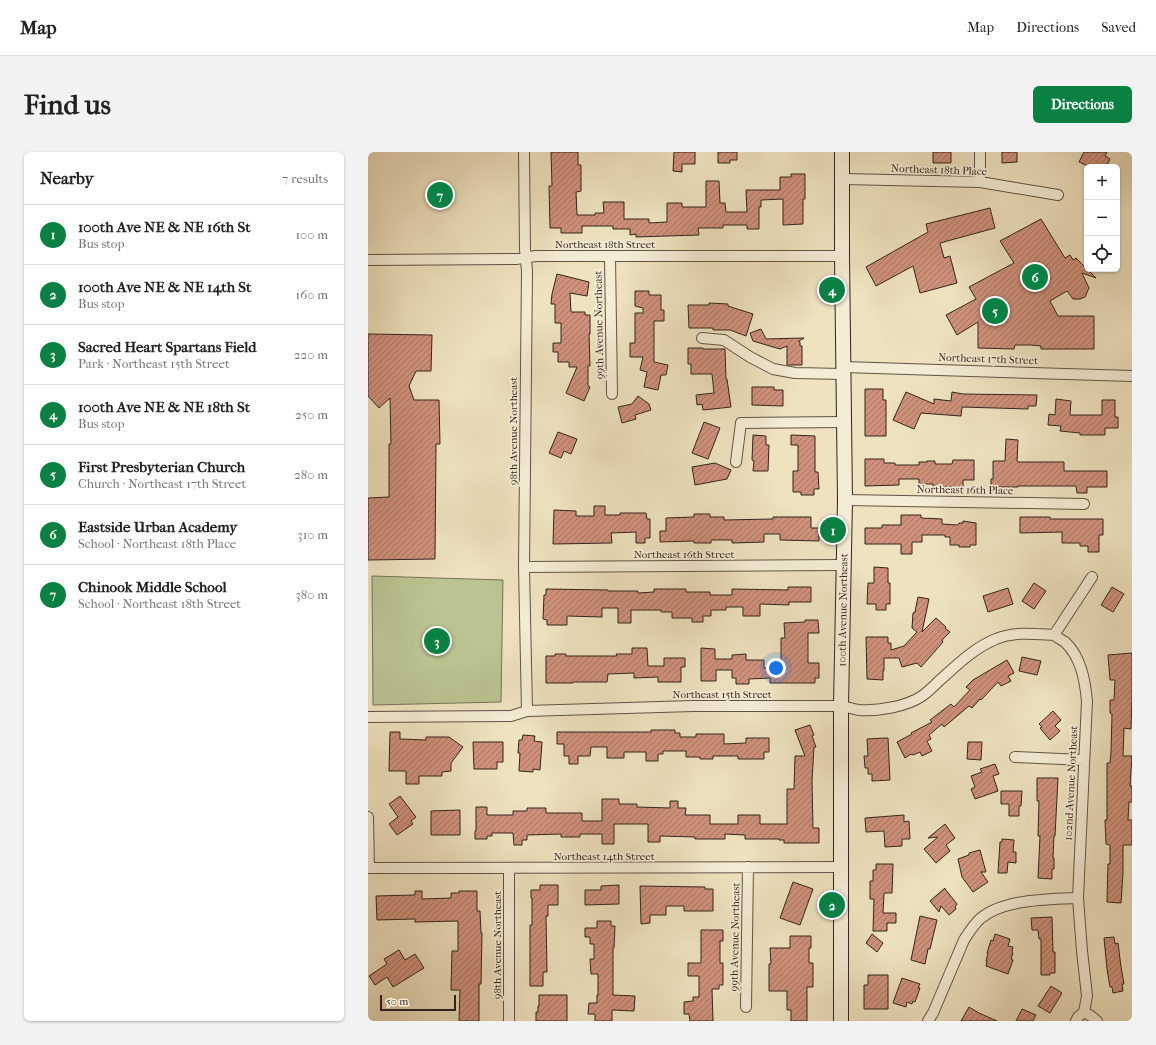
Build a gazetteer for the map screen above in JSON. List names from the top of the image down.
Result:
{
  "streets": {
    "street": [
      "Northeast 18th Place",
      "Northeast 18th Street",
      "99th Avenue Northeast",
      "Northeast 17th Street",
      "98th Avenue Northeast",
      "Northeast 16th Place",
      "Northeast 16th Street",
      "100th Avenue Northeast",
      "Northeast 15th Street",
      "102nd Avenue Northeast",
      "Northeast 14th Street"
    ]
  },
  "crossings": [
    ["Northeast 18th Place", "100th Avenue Northeast"],
    ["Northeast 18th Street", "99th Avenue Northeast"],
    ["Northeast 18th Street", "98th Avenue Northeast"],
    ["Northeast 18th Street", "100th Avenue Northeast"],
    ["99th Avenue Northeast", "Northeast 14th Street"],
    ["Northeast 17th Street", "100th Avenue Northeast"],
    ["98th Avenue Northeast", "Northeast 16th Street"],
    ["98th Avenue Northeast", "Northeast 15th Street"],
    ["98th Avenue Northeast", "Northeast 14th Street"],
    ["Northeast 16th Place", "100th Avenue Northeast"],
    ["Northeast 16th Street", "100th Avenue Northeast"],
    ["100th Avenue Northeast", "Northeast 15th Street"],
    ["100th Avenue Northeast", "Northeast 14th Street"],
    ["Northeast 15th Street", "102nd Avenue Northeast"]
  ],
  "scale_bar": "50 m",
  "page": {
    "header": "Map",
    "nav": ["Map", "Directions", "Saved"],
    "buttons": "Directions",
    "title": "Find us",
    "heading": ["Nearby", "7 results"],
    "map_buttons": ["+", "−"],
    "pins": [
      "7",
      "6",
      "4",
      "5",
      "1",
      "3",
      "2"
    ],
    "list": [
      {
        "mark": "1",
        "name": "100th Ave NE & NE 16th St",
        "note": "Bus stop",
        "value": "100 m"
      },
      {
        "mark": "2",
        "name": "100th Ave NE & NE 14th St",
        "note": "Bus stop",
        "value": "160 m"
      },
      {
        "mark": "3",
        "name": "Sacred Heart Spartans Field",
        "note": "Park · Northeast 15th Street",
        "value": "220 m"
      },
      {
        "mark": "4",
        "name": "100th Ave NE & NE 18th St",
        "note": "Bus stop",
        "value": "250 m"
      },
      {
        "mark": "5",
        "name": "First Presbyterian Church",
        "note": "Church · Northeast 17th Street",
        "value": "280 m"
      },
      {
        "mark": "6",
        "name": "Eastside Urban Academy",
        "note": "School · Northeast 18th Place",
        "value": "310 m"
      },
      {
        "mark": "7",
        "name": "Chinook Middle School",
        "note": "School · Northeast 18th Street",
        "value": "380 m"
      }
    ],
    "scale": "50 m"
  }
}
